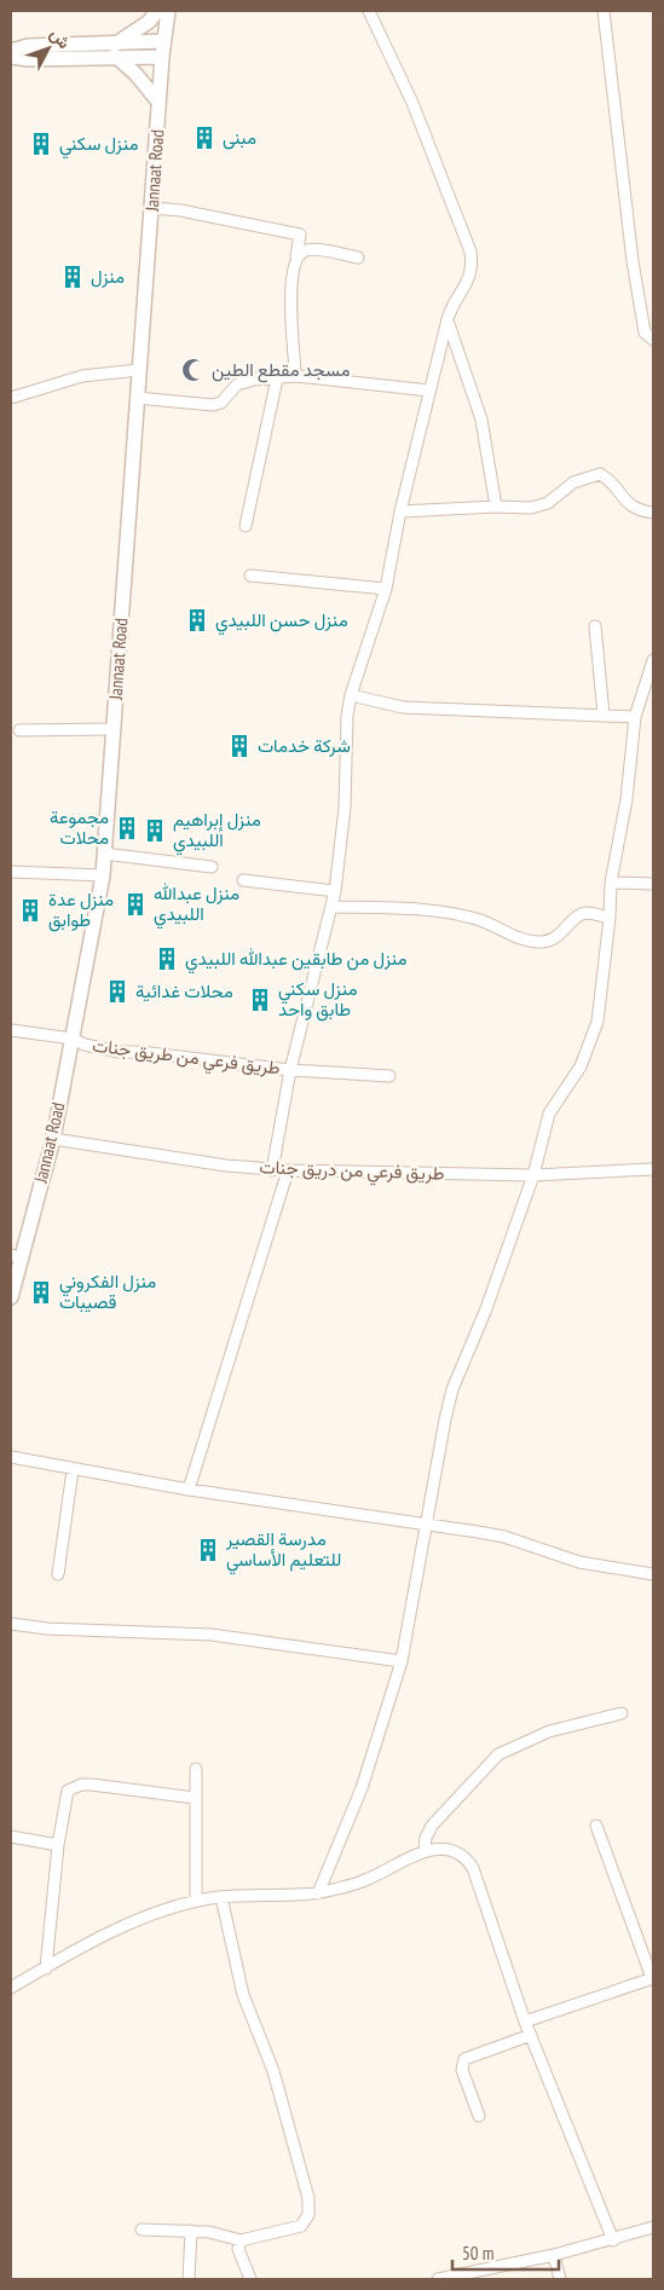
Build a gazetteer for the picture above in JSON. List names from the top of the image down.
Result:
{
  "streets": {
    "street": ["Jannaat Road", "طريق فرعي من طريق جنات", "طريق فرعي من دريق جنات"]
  },
  "crossings": [
    ["Jannaat Road", "طريق فرعي من طريق جنات"],
    ["Jannaat Road", "طريق فرعي من دريق جنات"]
  ],
  "places": {
    "building": [
      "مبنى",
      "منزل سكني",
      "منزل",
      "منزل حسن اللبيدي",
      "شركة خدمات",
      "مجموعة محلات",
      "منزل إبراهيم اللبيدي",
      "منزل عبدالله اللبيدي",
      "منزل عدة طوابق",
      "منزل من طابقين عبدالله اللبيدي",
      "محلات غدائية",
      "منزل سكني طابق واحد",
      "منزل الفكروني قصيبات",
      "مدرسة القصير للتعليم الأساسي"
    ],
    "mosque": ["مسجد مقطع الطين"]
  },
  "scale_bar": "50 m",
  "north": "top right"
}
